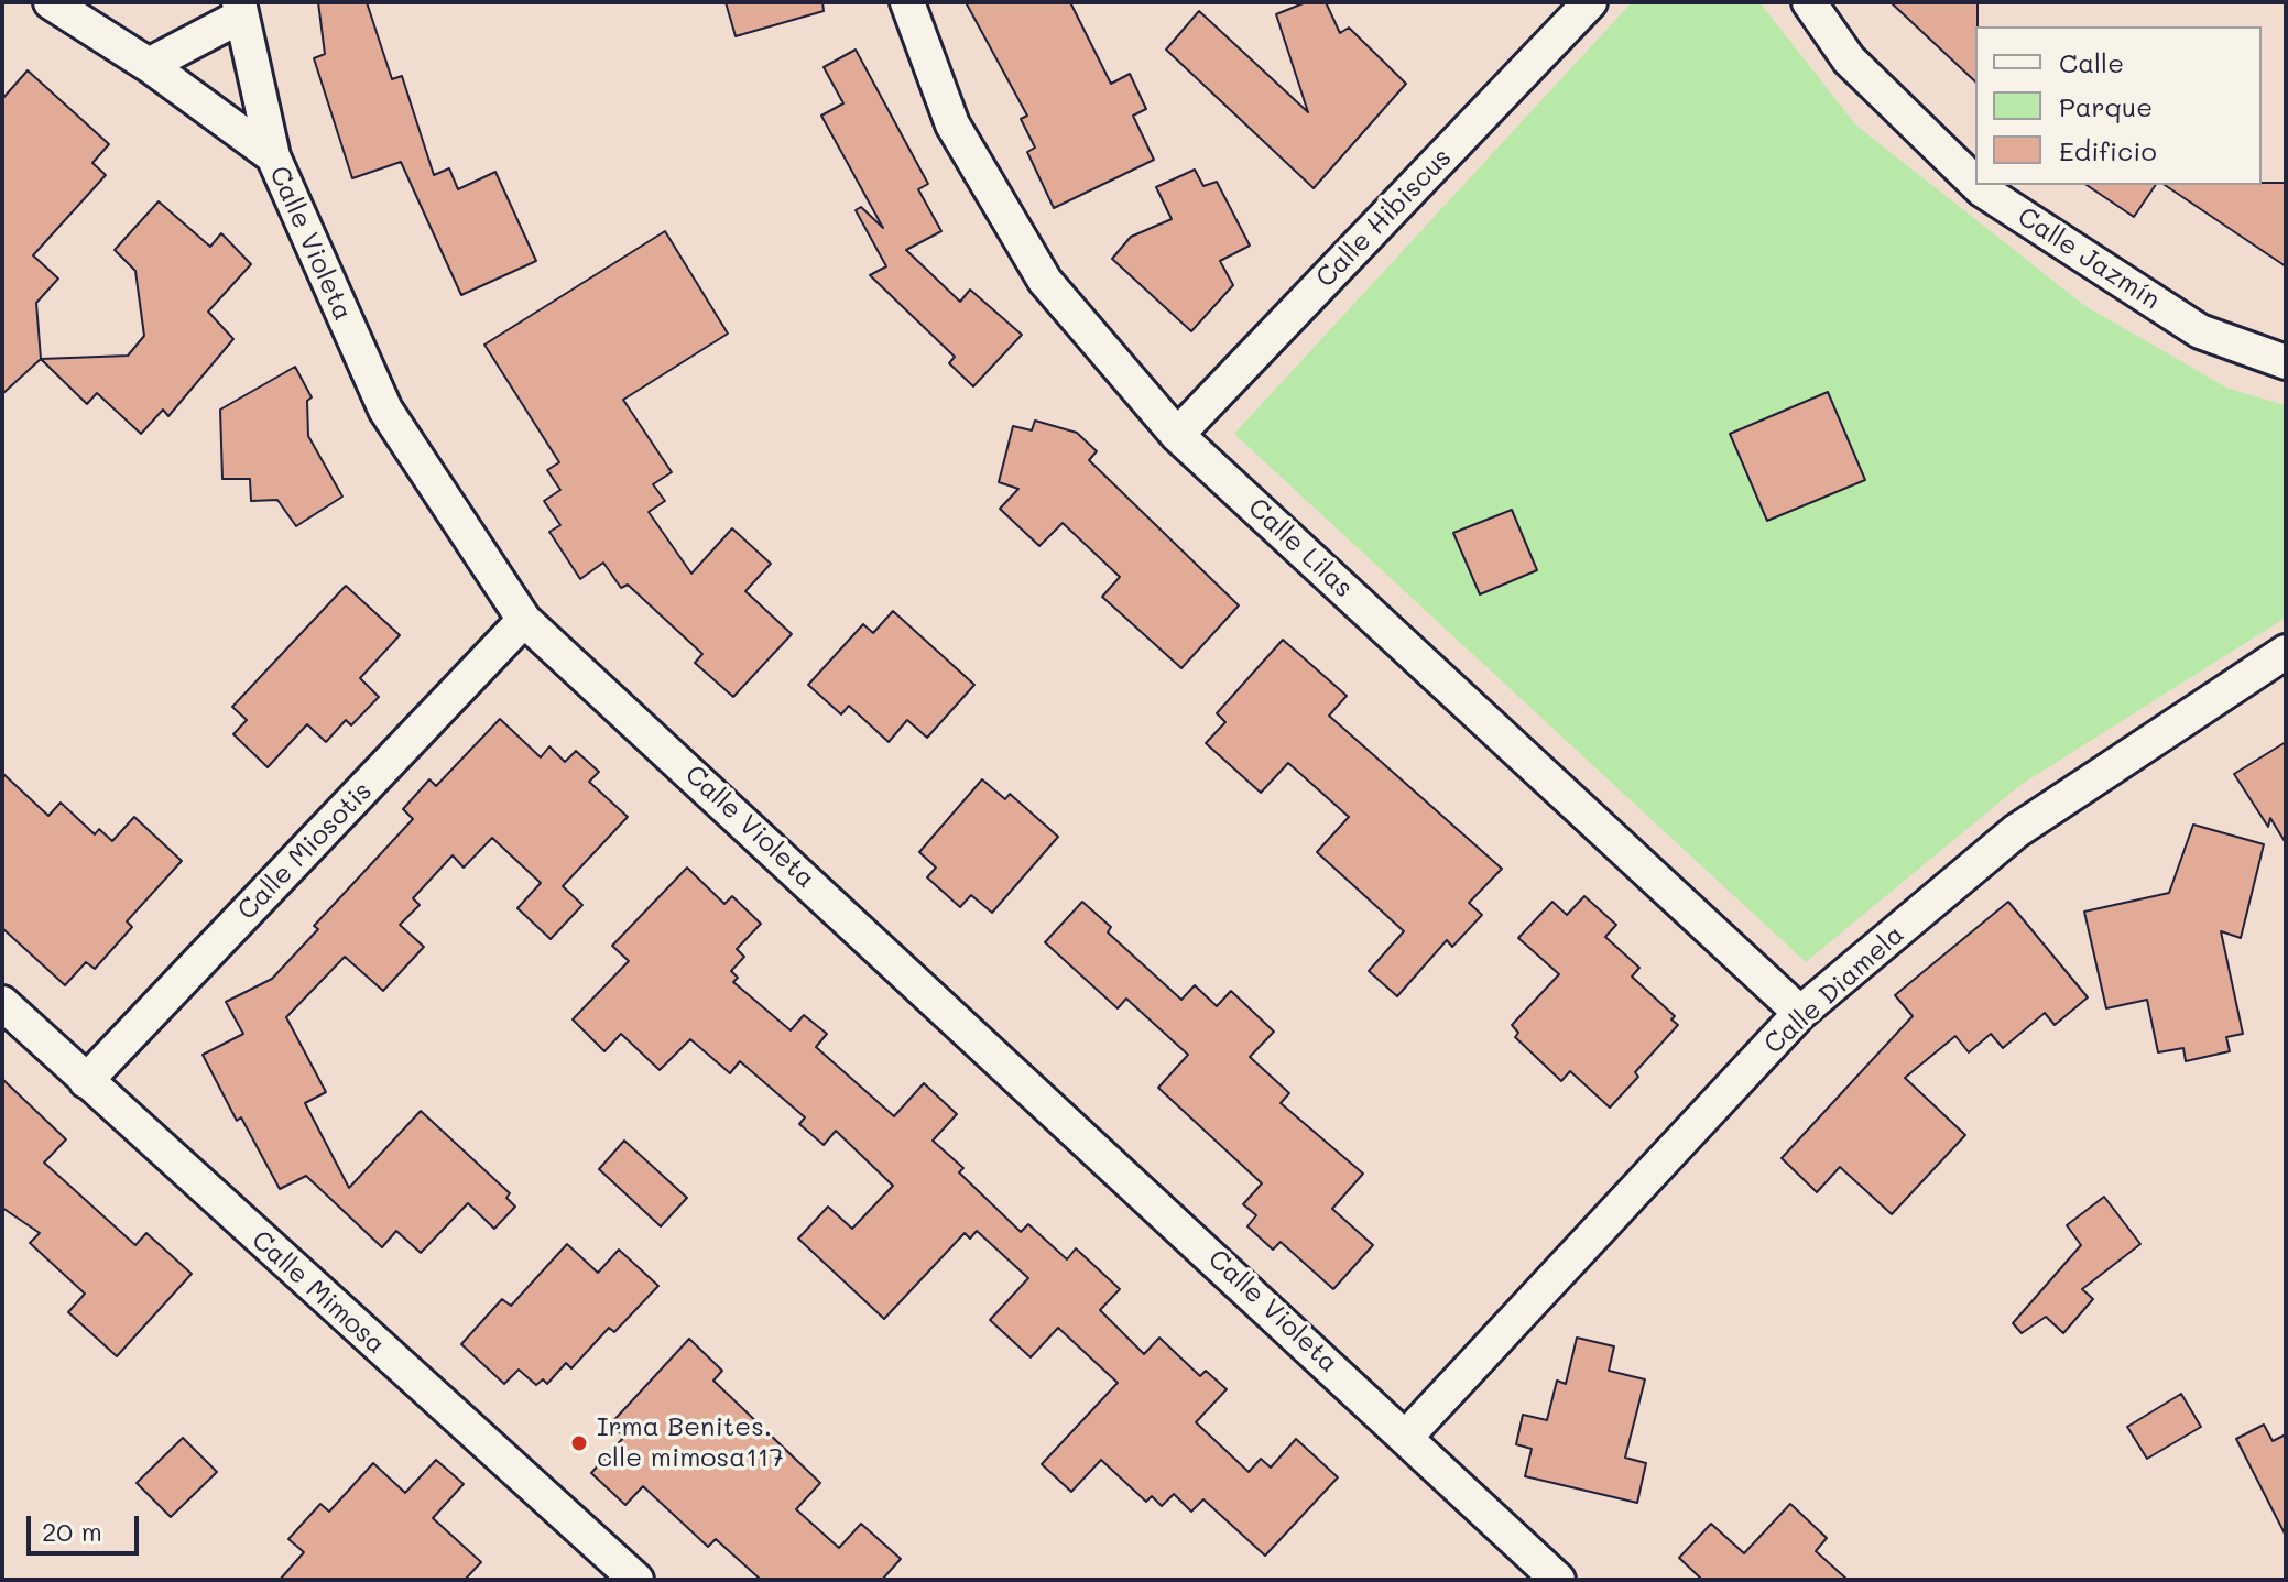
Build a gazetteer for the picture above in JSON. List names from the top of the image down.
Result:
{
  "streets": {
    "street": [
      "Calle Hibiscus",
      "Calle Violeta",
      "Calle Jazmín",
      "Calle Lilas",
      "Calle Miosotis",
      "Calle Diamela",
      "Calle Mimosa"
    ]
  },
  "crossings": [
    ["Calle Hibiscus", "Calle Lilas"],
    ["Calle Violeta", "Calle Miosotis"],
    ["Calle Violeta", "Calle Diamela"],
    ["Calle Lilas", "Calle Diamela"],
    ["Calle Miosotis", "Calle Mimosa"]
  ],
  "places": ["Irma Benites. clle mimosa117"],
  "legend": ["Calle", "Parque", "Edificio"],
  "scale_bar": "20 m"
}
